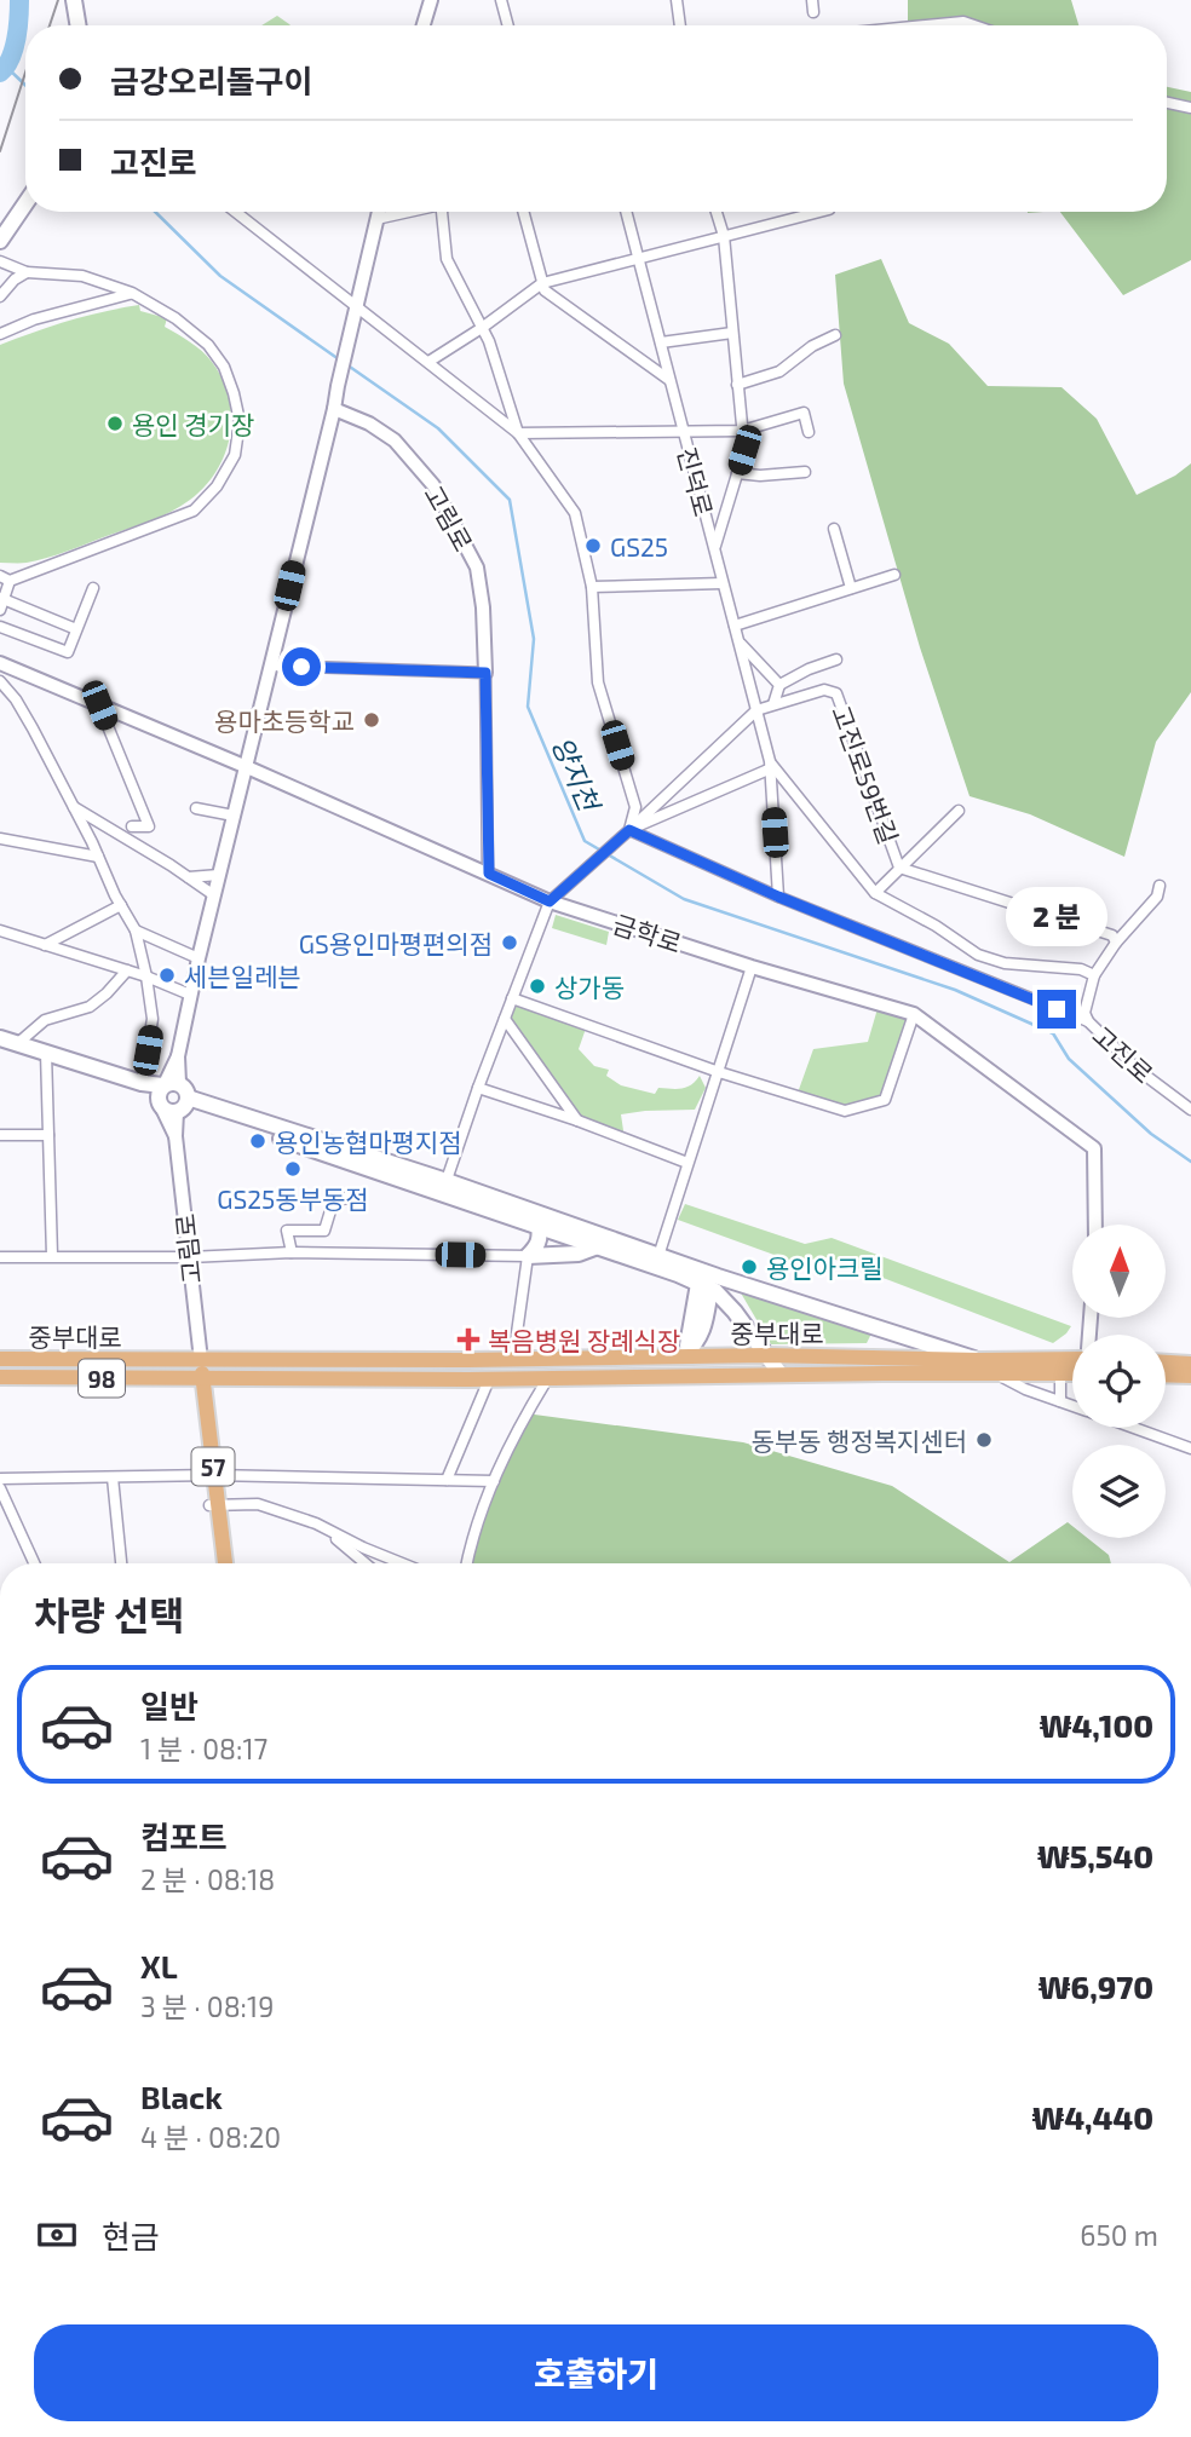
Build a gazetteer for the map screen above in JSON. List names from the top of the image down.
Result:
{
  "streets": {
    "main road": ["중부대로", "98", "57"],
    "street": [
      "진덕로",
      "고림로",
      "고진로59번길",
      "금학로",
      "고진로"
    ]
  },
  "crossings": [
    ["진덕로", "고진로59번길"],
    ["진덕로", "고진로"],
    ["고림로", "금학로"],
    ["고림로", "중부대로"],
    ["고림로", "57"],
    ["고진로59번길", "금학로"],
    ["고진로59번길", "고진로"],
    ["중부대로", "57"]
  ],
  "water": ["양지천"],
  "places": {
    "other": [
      "용인 경기장",
      "GS25",
      "용마초등학교",
      "GS용인마평편의점",
      "세븐일레븐",
      "상가동",
      "용인농협마평지점",
      "GS25동부동점",
      "용인아크릴",
      "동부동 행정복지센터"
    ],
    "health": ["복음병원 장례식장"]
  },
  "north": "top",
  "page": {
    "banner": ["금강오리돌구이", "고진로"],
    "bubble": "2 분",
    "heading": "차량 선택",
    "list": [
      {
        "name": "일반",
        "note": "1 분 · 08:17",
        "value": "₩4,100"
      },
      {
        "name": "컴포트",
        "note": "2 분 · 08:18",
        "value": "₩5,540"
      },
      {
        "name": "XL",
        "note": "3 분 · 08:19",
        "value": "₩6,970"
      },
      {
        "name": "Black",
        "note": "4 분 · 08:20",
        "value": "₩4,440"
      }
    ],
    "pay": ["현금", "650 m"],
    "buttons": "호출하기"
  }
}
